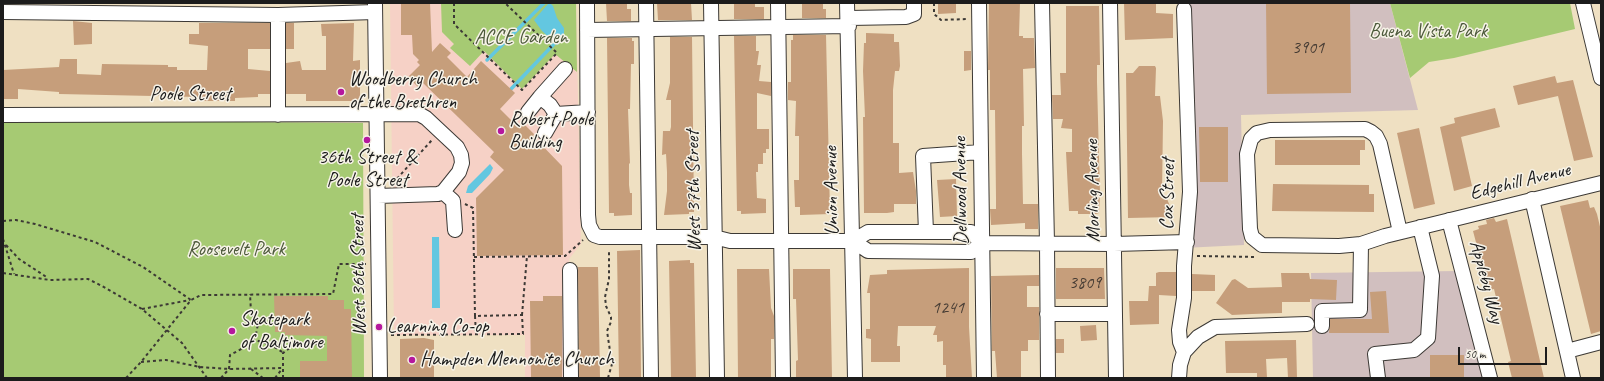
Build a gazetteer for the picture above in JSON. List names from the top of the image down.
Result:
{
  "streets": {
    "street": [
      "Poole Street",
      "Edgehill Avenue",
      "West 37th Street",
      "Union Avenue",
      "Dellwood Avenue",
      "Morling Avenue",
      "Cox Street",
      "West 36th Street",
      "Appleby Way"
    ]
  },
  "crossings": [
    ["Poole Street", "West 36th Street"],
    ["Edgehill Avenue", "Appleby Way"]
  ],
  "parks": ["Buena Vista Park", "ACCE Garden", "Roosevelt Park"],
  "places": [
    "Woodberry Church of the Brethren",
    "Robert Poole Building",
    "36th Street & Poole Street",
    "Learning Co-op",
    "Skatepark of Baltimore",
    "Hampden Mennonite Church"
  ],
  "house_numbers": ["3901", "3809", "1241"],
  "scale_bar": "50 m"
}
